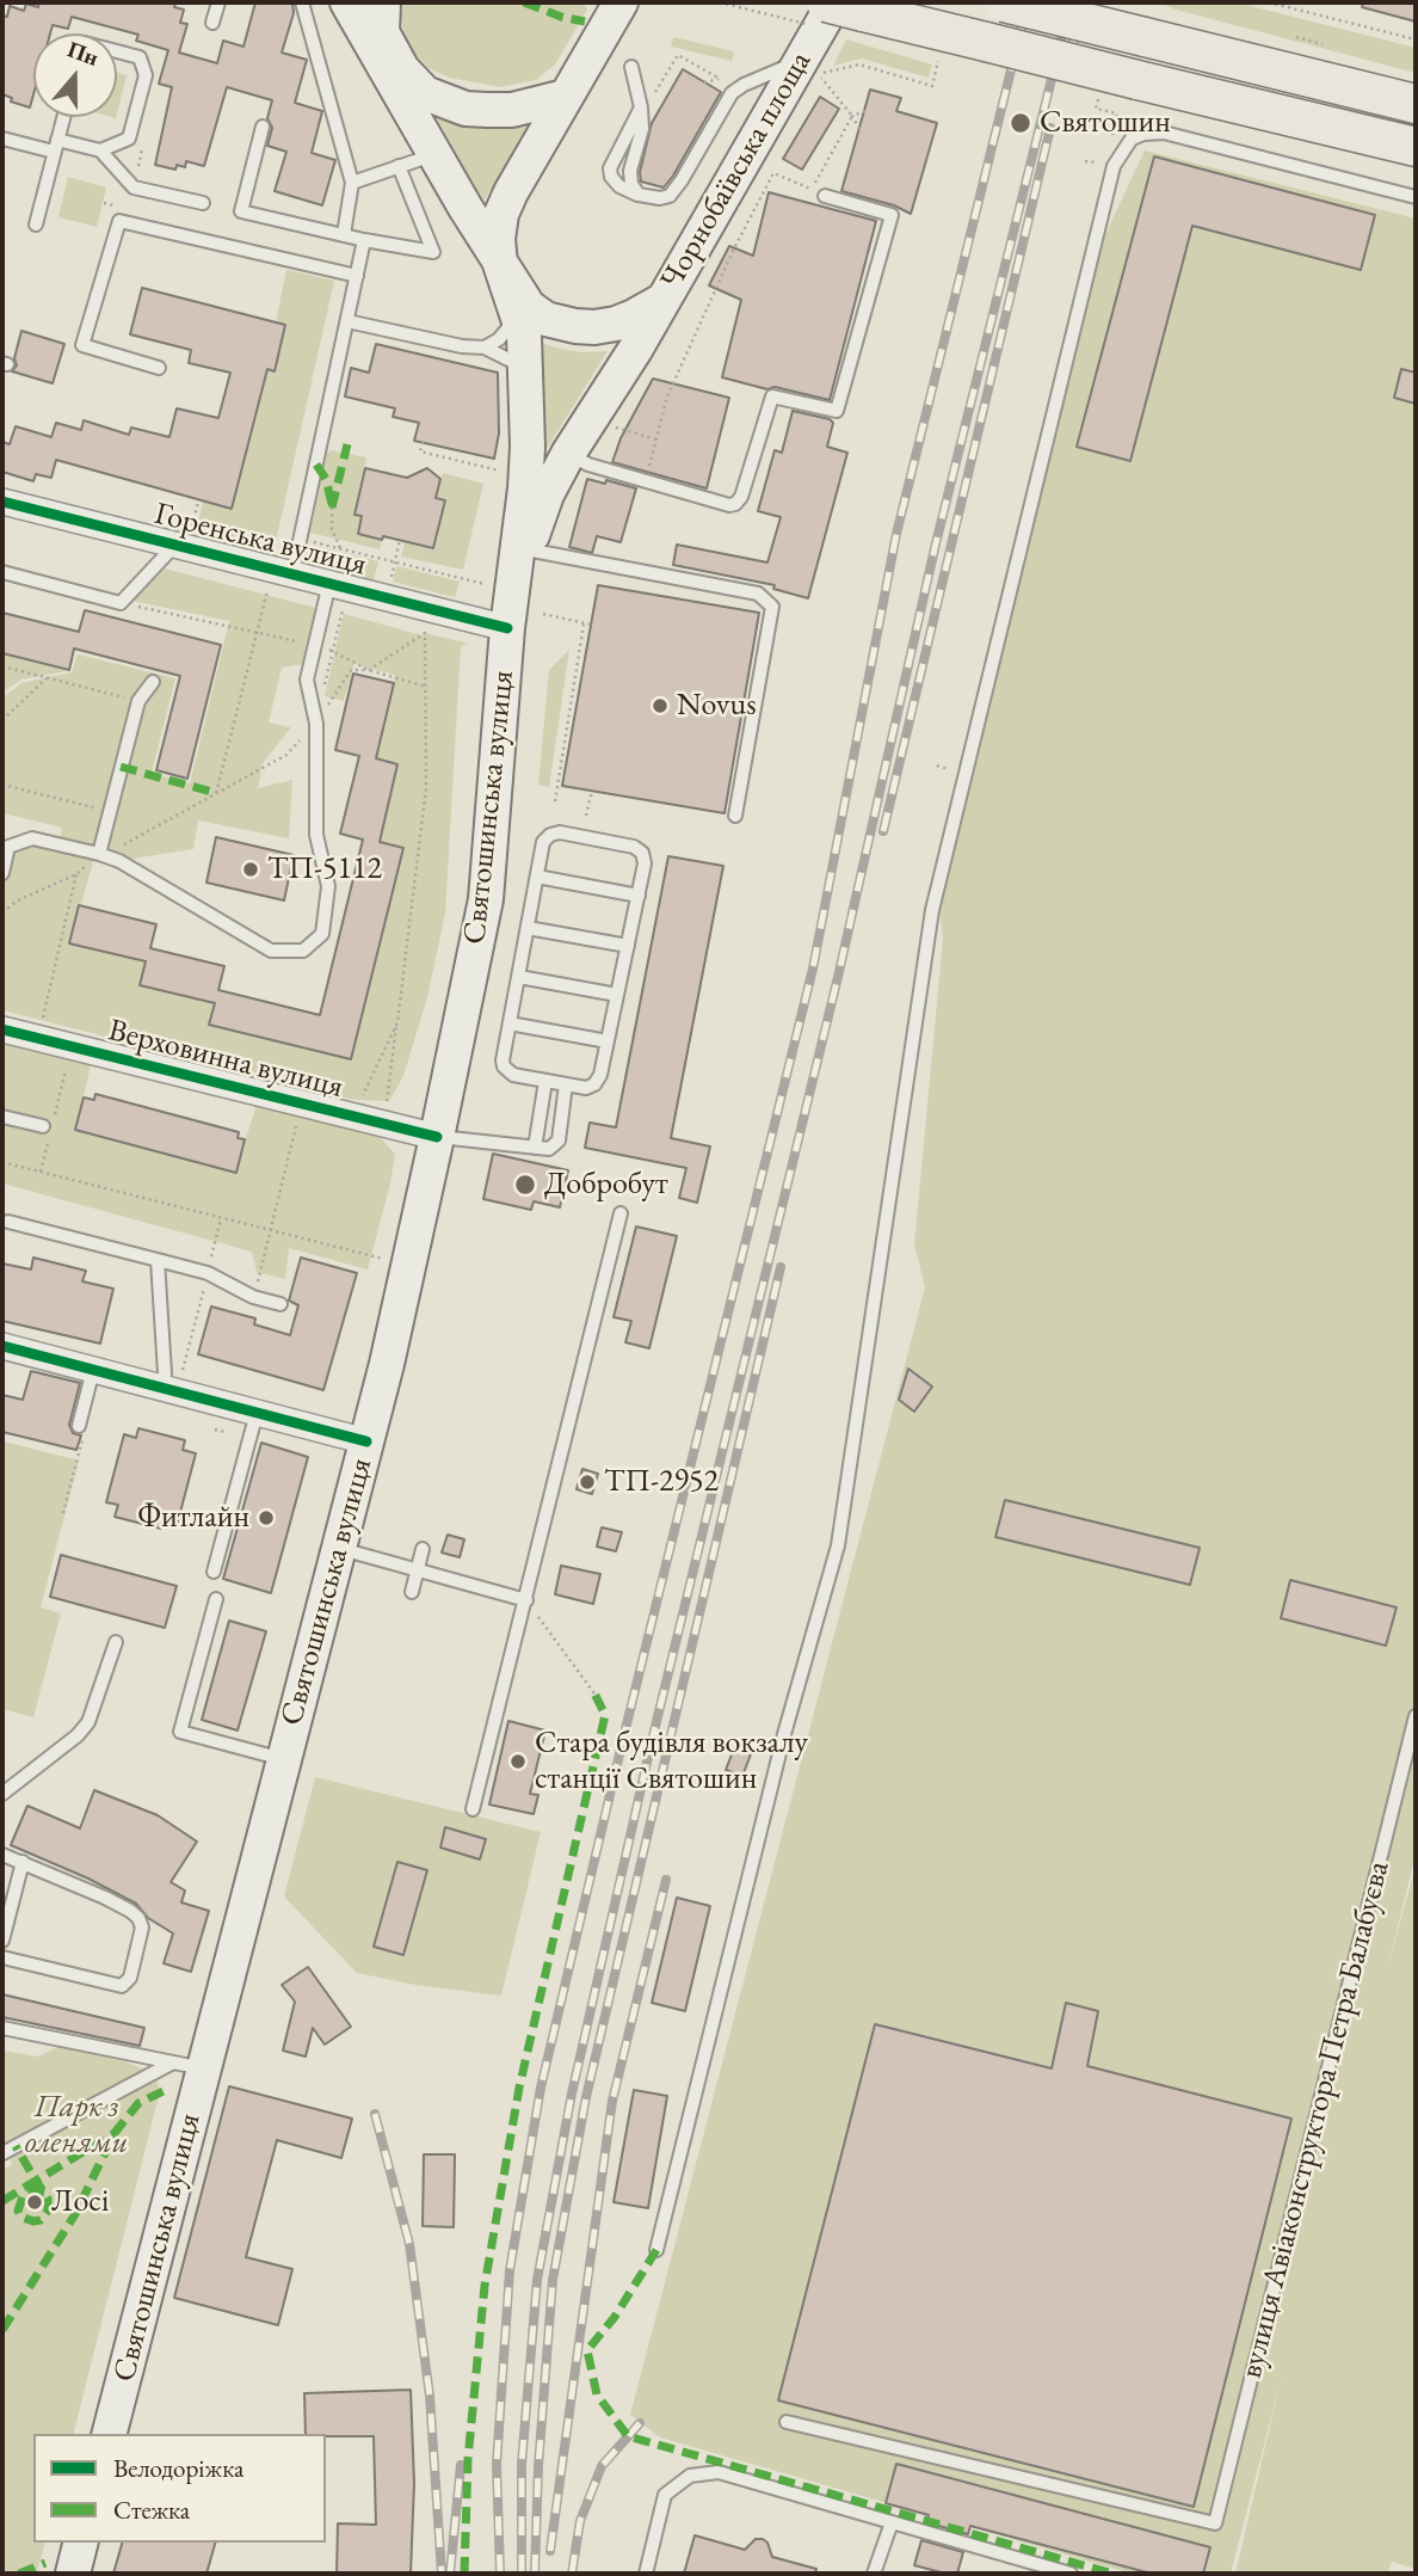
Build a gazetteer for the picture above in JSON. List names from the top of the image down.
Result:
{
  "streets": {
    "main road": ["Чорнобаївська площа", "Святошинська вулиця"],
    "street": ["Горенська вулиця", "Верховинна вулиця"],
    "lane": ["вулиця Авіаконструктора Петра Балабуєва"]
  },
  "crossings": [
    ["Чорнобаївська площа", "Святошинська вулиця"],
    ["Горенська вулиця", "Святошинська вулиця"],
    ["Святошинська вулиця", "Верховинна вулиця"]
  ],
  "parks": ["Парк з оленями"],
  "places": [
    "Святошин",
    "Novus",
    "ТП-5112",
    "Добробут",
    "ТП-2952",
    "Фитлайн",
    "Стара будівля вокзалу станції Святошин",
    "Лосі"
  ],
  "legend": ["Велодоріжка", "Стежка"],
  "north": "top"
}
